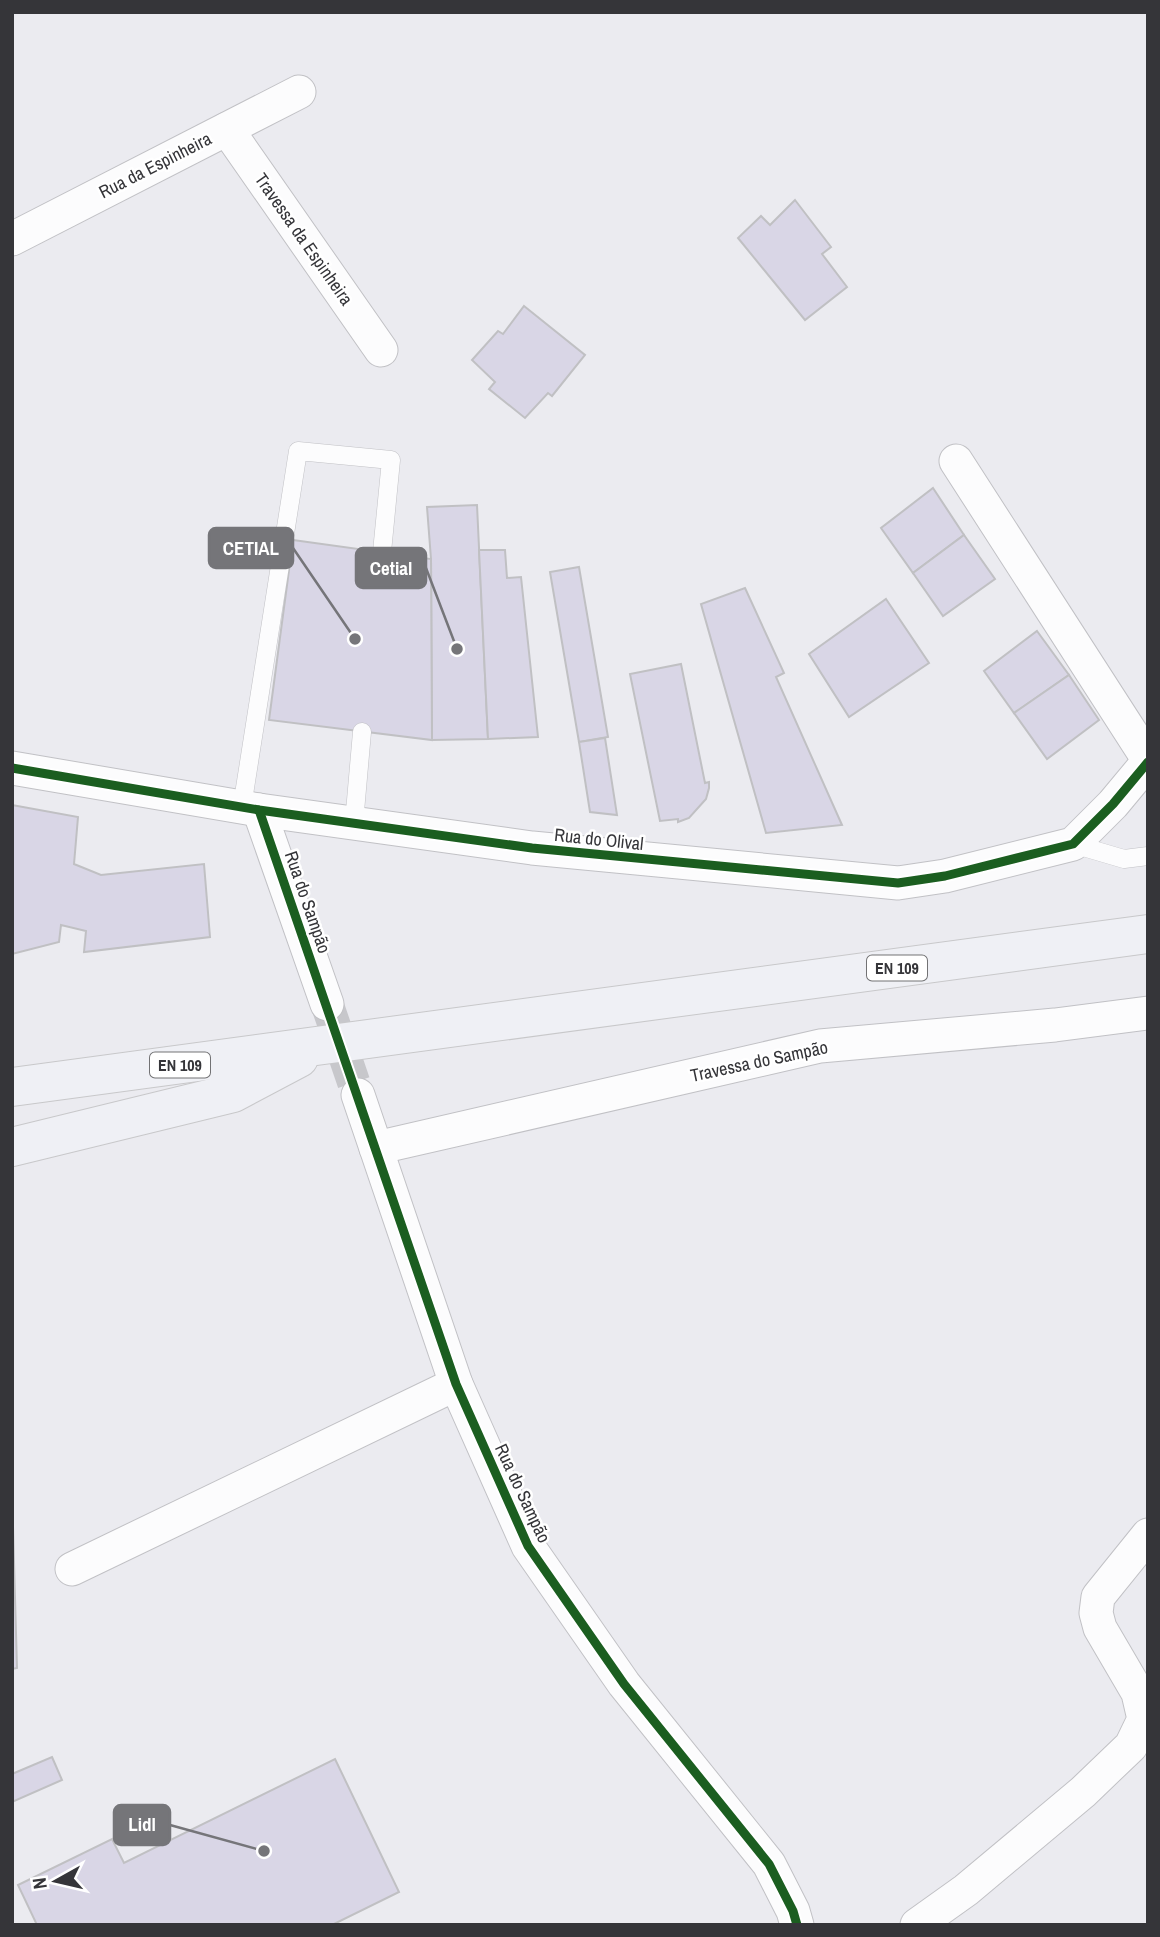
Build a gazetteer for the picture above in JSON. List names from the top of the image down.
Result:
{
  "streets": {
    "main road": ["EN 109"],
    "street": [
      "Rua da Espinheira",
      "Travessa da Espinheira",
      "Rua do Olival",
      "Rua do Sampão",
      "Travessa do Sampão"
    ]
  },
  "crossings": [
    ["Rua da Espinheira", "Travessa da Espinheira"],
    ["Rua do Olival", "Rua do Sampão"],
    ["Rua do Sampão", "Travessa do Sampão"]
  ],
  "places": ["CETIAL", "Cetial", "Lidl"],
  "north": "left"
}
